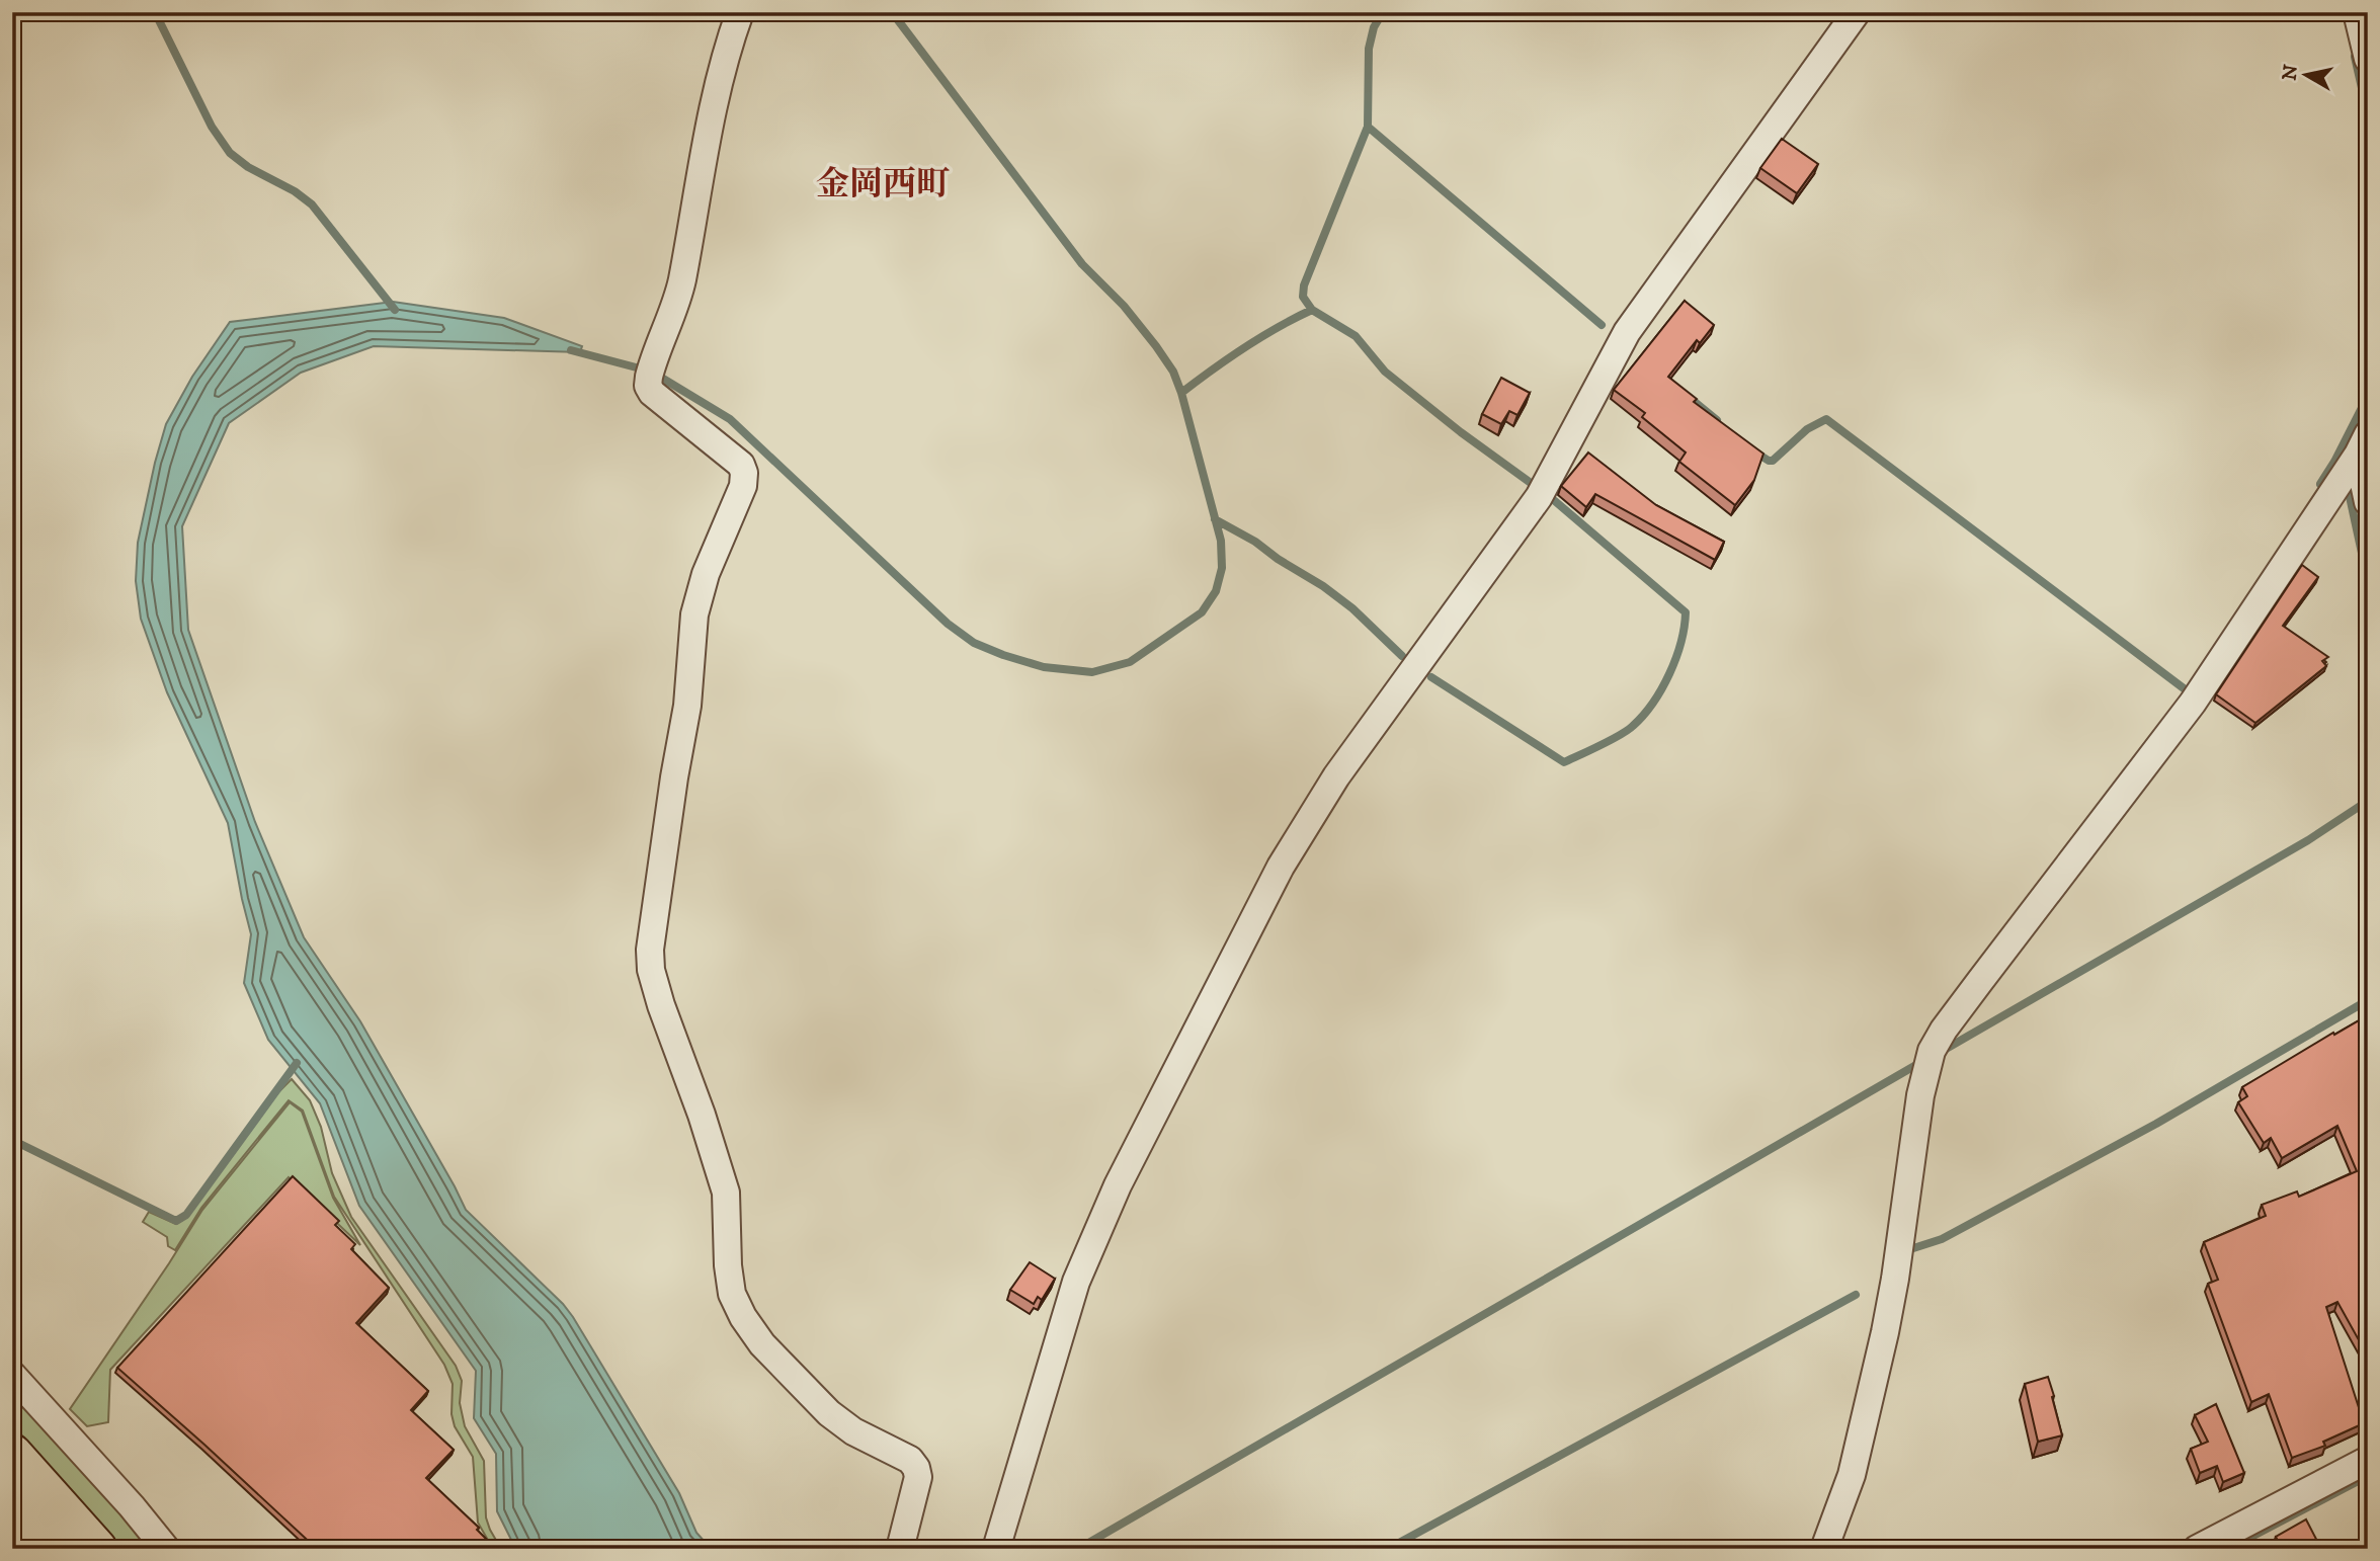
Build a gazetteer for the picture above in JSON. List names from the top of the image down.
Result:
{
  "districts": ["金岡西町"],
  "north": "left"
}
